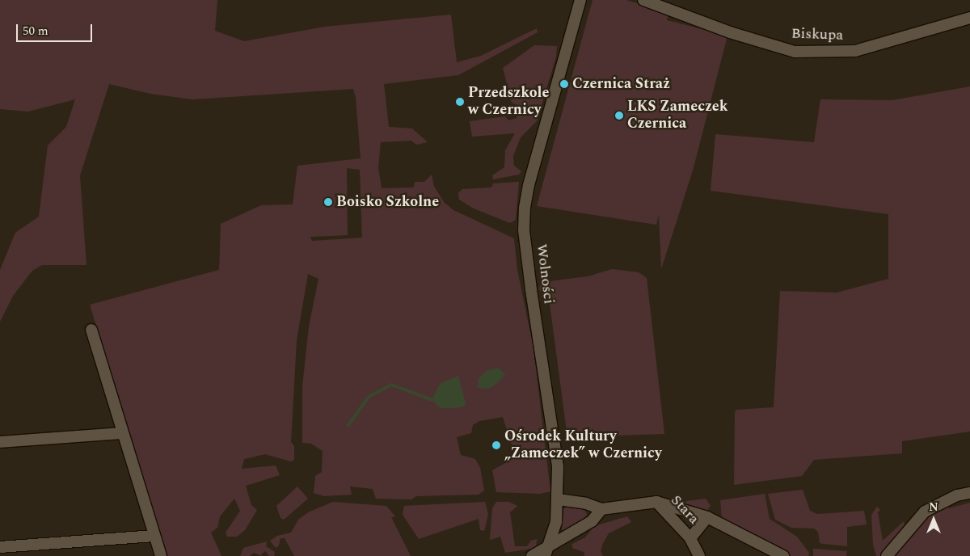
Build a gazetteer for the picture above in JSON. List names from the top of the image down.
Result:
{
  "streets": {
    "street": ["Biskupa", "Wolności", "Stara"]
  },
  "places": [
    "Czernica Straż",
    "Przedszkole w Czernicy",
    "LKS Zameczek Czernica",
    "Boisko Szkolne",
    "Ośrodek Kultury „Zameczek” w Czernicy"
  ],
  "scale_bar": "50 m",
  "north": "top"
}
